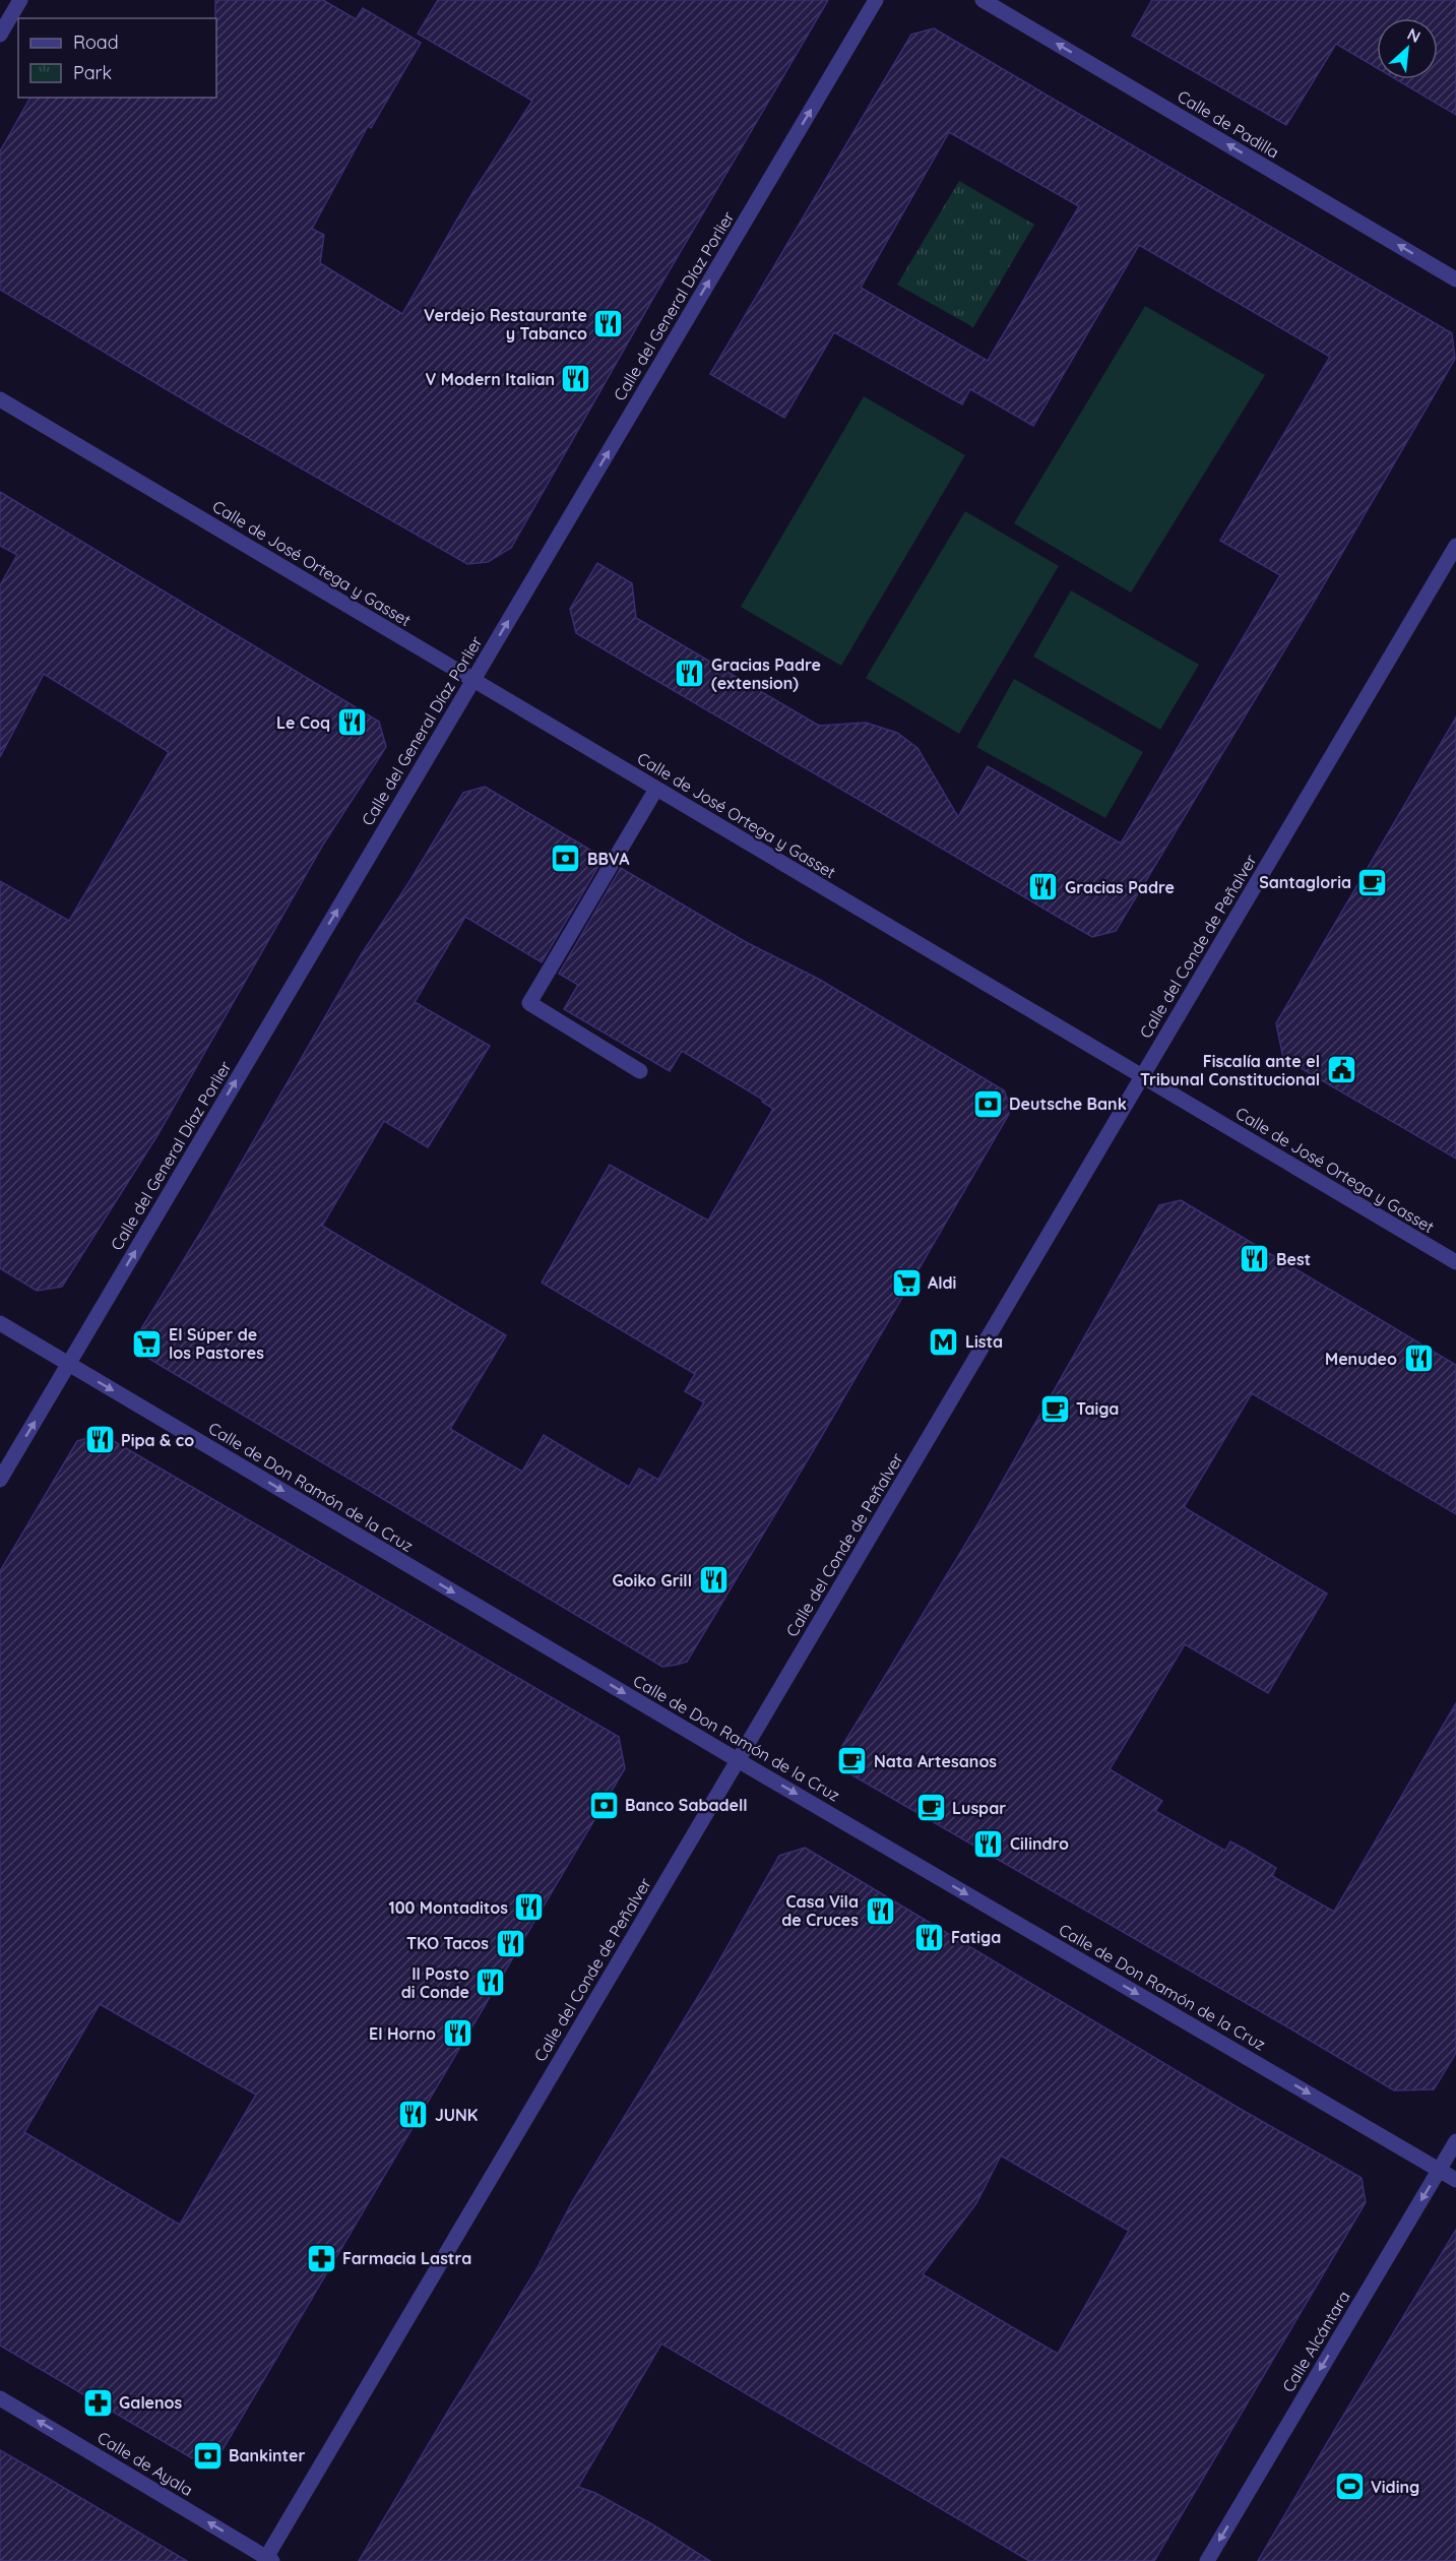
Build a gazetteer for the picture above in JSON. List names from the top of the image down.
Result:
{
  "streets": {
    "street": [
      "Calle de Padilla",
      "Calle del General Díaz Porlier",
      "Calle de José Ortega y Gasset",
      "Calle del Conde de Peñalver",
      "Calle de Don Ramón de la Cruz",
      "Calle Alcántara",
      "Calle de Ayala"
    ]
  },
  "crossings": [
    ["Calle del General Díaz Porlier", "Calle de José Ortega y Gasset"],
    ["Calle del General Díaz Porlier", "Calle de Don Ramón de la Cruz"],
    ["Calle de José Ortega y Gasset", "Calle del Conde de Peñalver"],
    ["Calle del Conde de Peñalver", "Calle de Don Ramón de la Cruz"],
    ["Calle del Conde de Peñalver", "Calle de Ayala"],
    ["Calle de Don Ramón de la Cruz", "Calle Alcántara"]
  ],
  "one_way": [
    "Calle de Padilla",
    "Calle del General Díaz Porlier",
    "Calle de Don Ramón de la Cruz",
    "Calle Alcántara",
    "Calle de Ayala"
  ],
  "places": {
    "restaurant": [
      "Verdejo Restaurante y Tabanco",
      "V Modern Italian",
      "Gracias Padre (extension)",
      "Le Coq",
      "Gracias Padre",
      "Best",
      "Menudeo",
      "Pipa & co",
      "Goiko Grill",
      "Cilindro",
      "100 Montaditos",
      "Casa Vila de Cruces",
      "Fatiga",
      "TKO Tacos",
      "Il Posto di Conde",
      "El Horno",
      "JUNK"
    ],
    "bank": [
      "BBVA",
      "Deutsche Bank",
      "Banco Sabadell",
      "Bankinter"
    ],
    "cafe": [
      "Santagloria",
      "Taiga",
      "Nata Artesanos",
      "Luspar"
    ],
    "public building": ["Fiscalía ante el Tribunal Constitucional"],
    "supermarket": ["Aldi", "El Súper de los Pastores"],
    "metro station": ["Lista"],
    "pharmacy": ["Farmacia Lastra", "Galenos"],
    "sports": ["Viding"]
  },
  "legend": ["Road", "Park"],
  "north": "top right"
}
